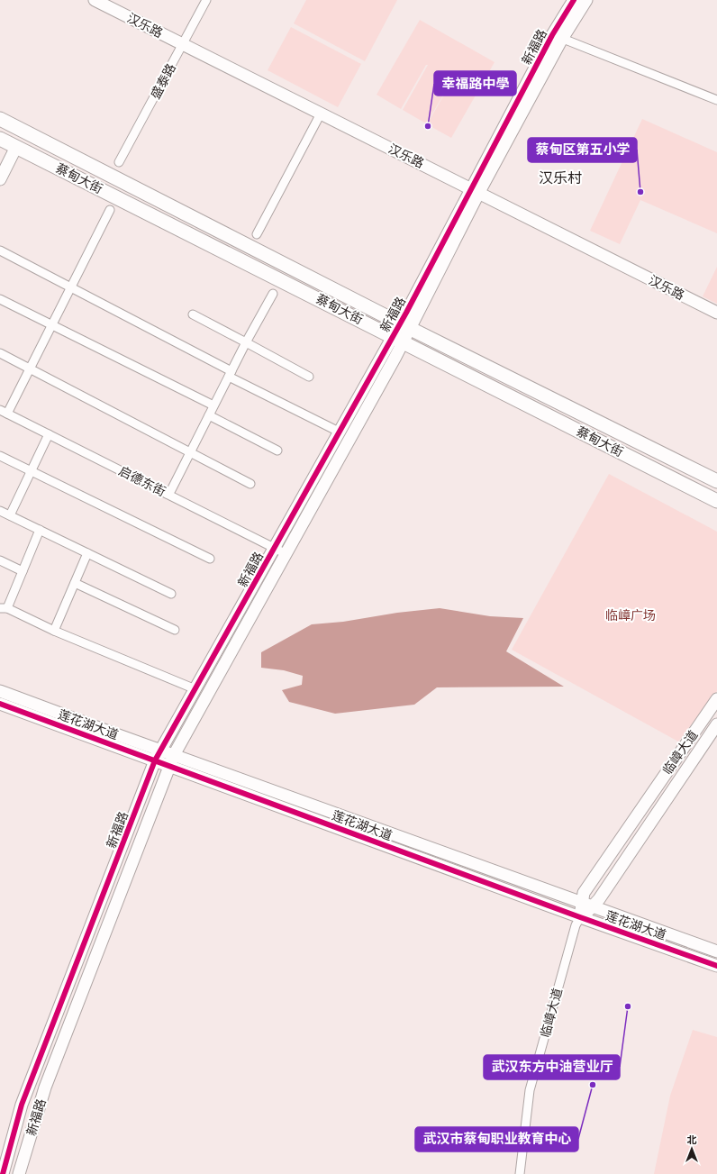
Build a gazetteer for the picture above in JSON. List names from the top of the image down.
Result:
{
  "streets": {
    "main road": ["蔡甸大街"],
    "street": [
      "汉乐路",
      "新福路",
      "盛泰路",
      "启德东街",
      "莲花湖大道",
      "临嶂大道"
    ]
  },
  "crossings": [
    ["汉乐路", "新福路"],
    ["汉乐路", "盛泰路"],
    ["新福路", "蔡甸大街"],
    ["新福路", "启德东街"],
    ["新福路", "莲花湖大道"],
    ["莲花湖大道", "临嶂大道"]
  ],
  "districts": ["汉乐村"],
  "parks": ["临嶂广场"],
  "places": [
    "幸福路中學",
    "蔡甸区第五小学",
    "武汉东方中油营业厅",
    "武汉市蔡甸职业教育中心"
  ],
  "north": "top"
}
